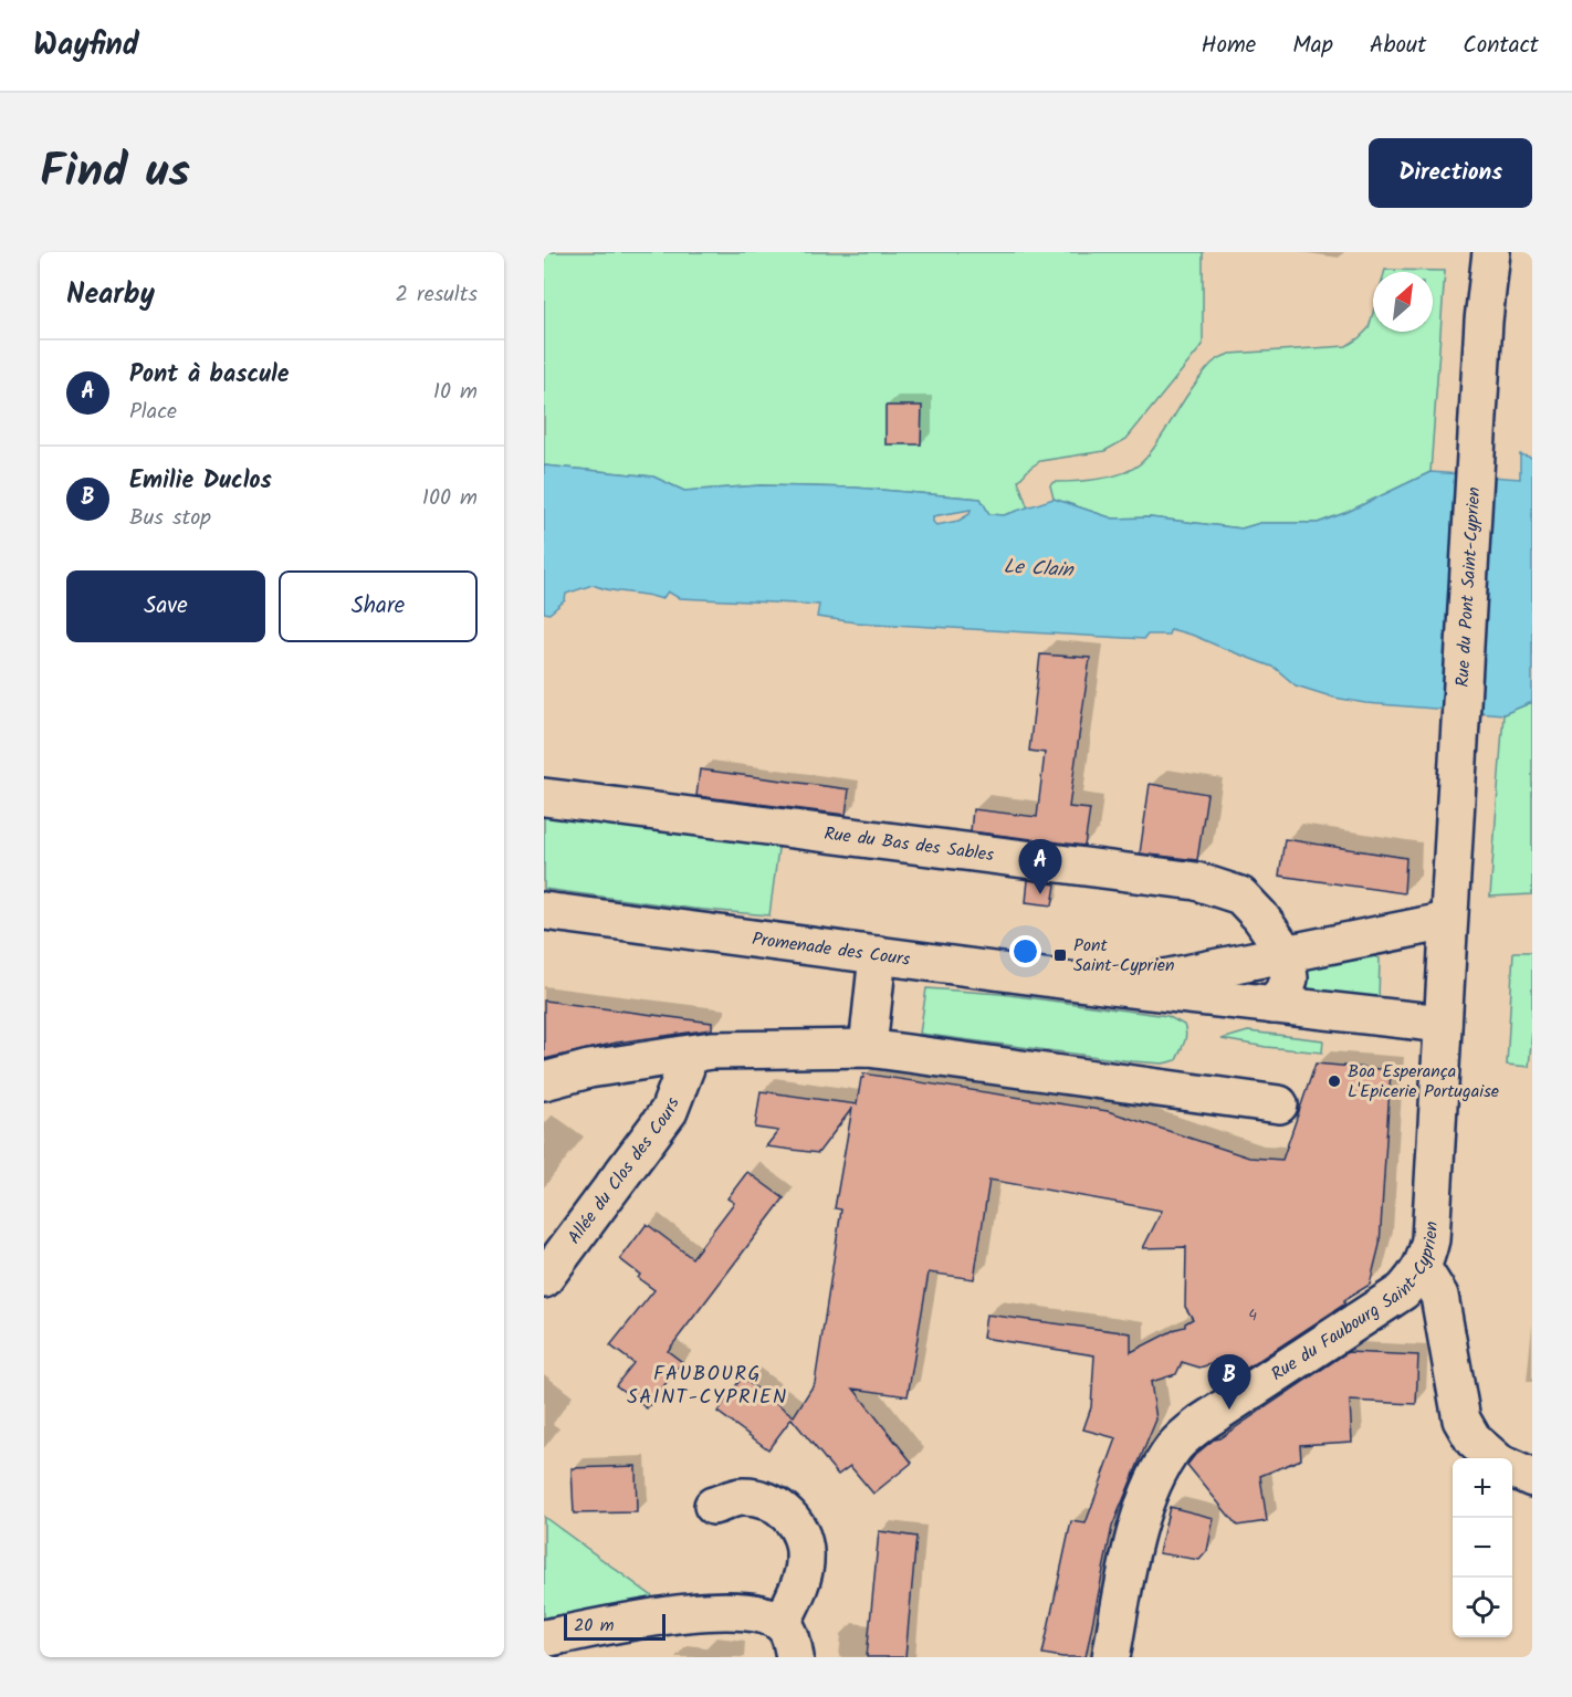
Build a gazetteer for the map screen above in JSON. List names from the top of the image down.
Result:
{
  "streets": {
    "street": [
      "Rue du Pont Saint-Cyprien",
      "Rue du Bas des Sables",
      "Promenade des Cours",
      "Allée du Clos des Cours",
      "Rue du Faubourg Saint-Cyprien"
    ]
  },
  "crossings": [
    ["Rue du Pont Saint-Cyprien", "Promenade des Cours"],
    ["Rue du Pont Saint-Cyprien", "Rue du Faubourg Saint-Cyprien"],
    ["Rue du Bas des Sables", "Promenade des Cours"],
    ["Promenade des Cours", "Rue du Faubourg Saint-Cyprien"]
  ],
  "districts": ["FAUBOURG SAINT-CYPRIEN"],
  "water": ["Le Clain"],
  "places": {
    "transit": ["Pont Saint-Cyprien"],
    "other": ["Boa Esperança L'Epicerie Portugaise"]
  },
  "house_numbers": ["4"],
  "scale_bar": "20 m",
  "north": "top right",
  "page": {
    "header": "Wayfind",
    "nav": [
      "Home",
      "Map",
      "About",
      "Contact"
    ],
    "title": "Find us",
    "buttons": [
      "Directions",
      ["Save", "Share"]
    ],
    "heading": ["Nearby", "2 results"],
    "list": [
      {
        "mark": "A",
        "name": "Pont à bascule",
        "note": "Place",
        "value": "10 m"
      },
      {
        "mark": "B",
        "name": "Emilie Duclos",
        "note": "Bus stop",
        "value": "100 m"
      }
    ],
    "pins": ["A", "B"],
    "map_buttons": ["+", "−"],
    "scale": "20 m"
  }
}
